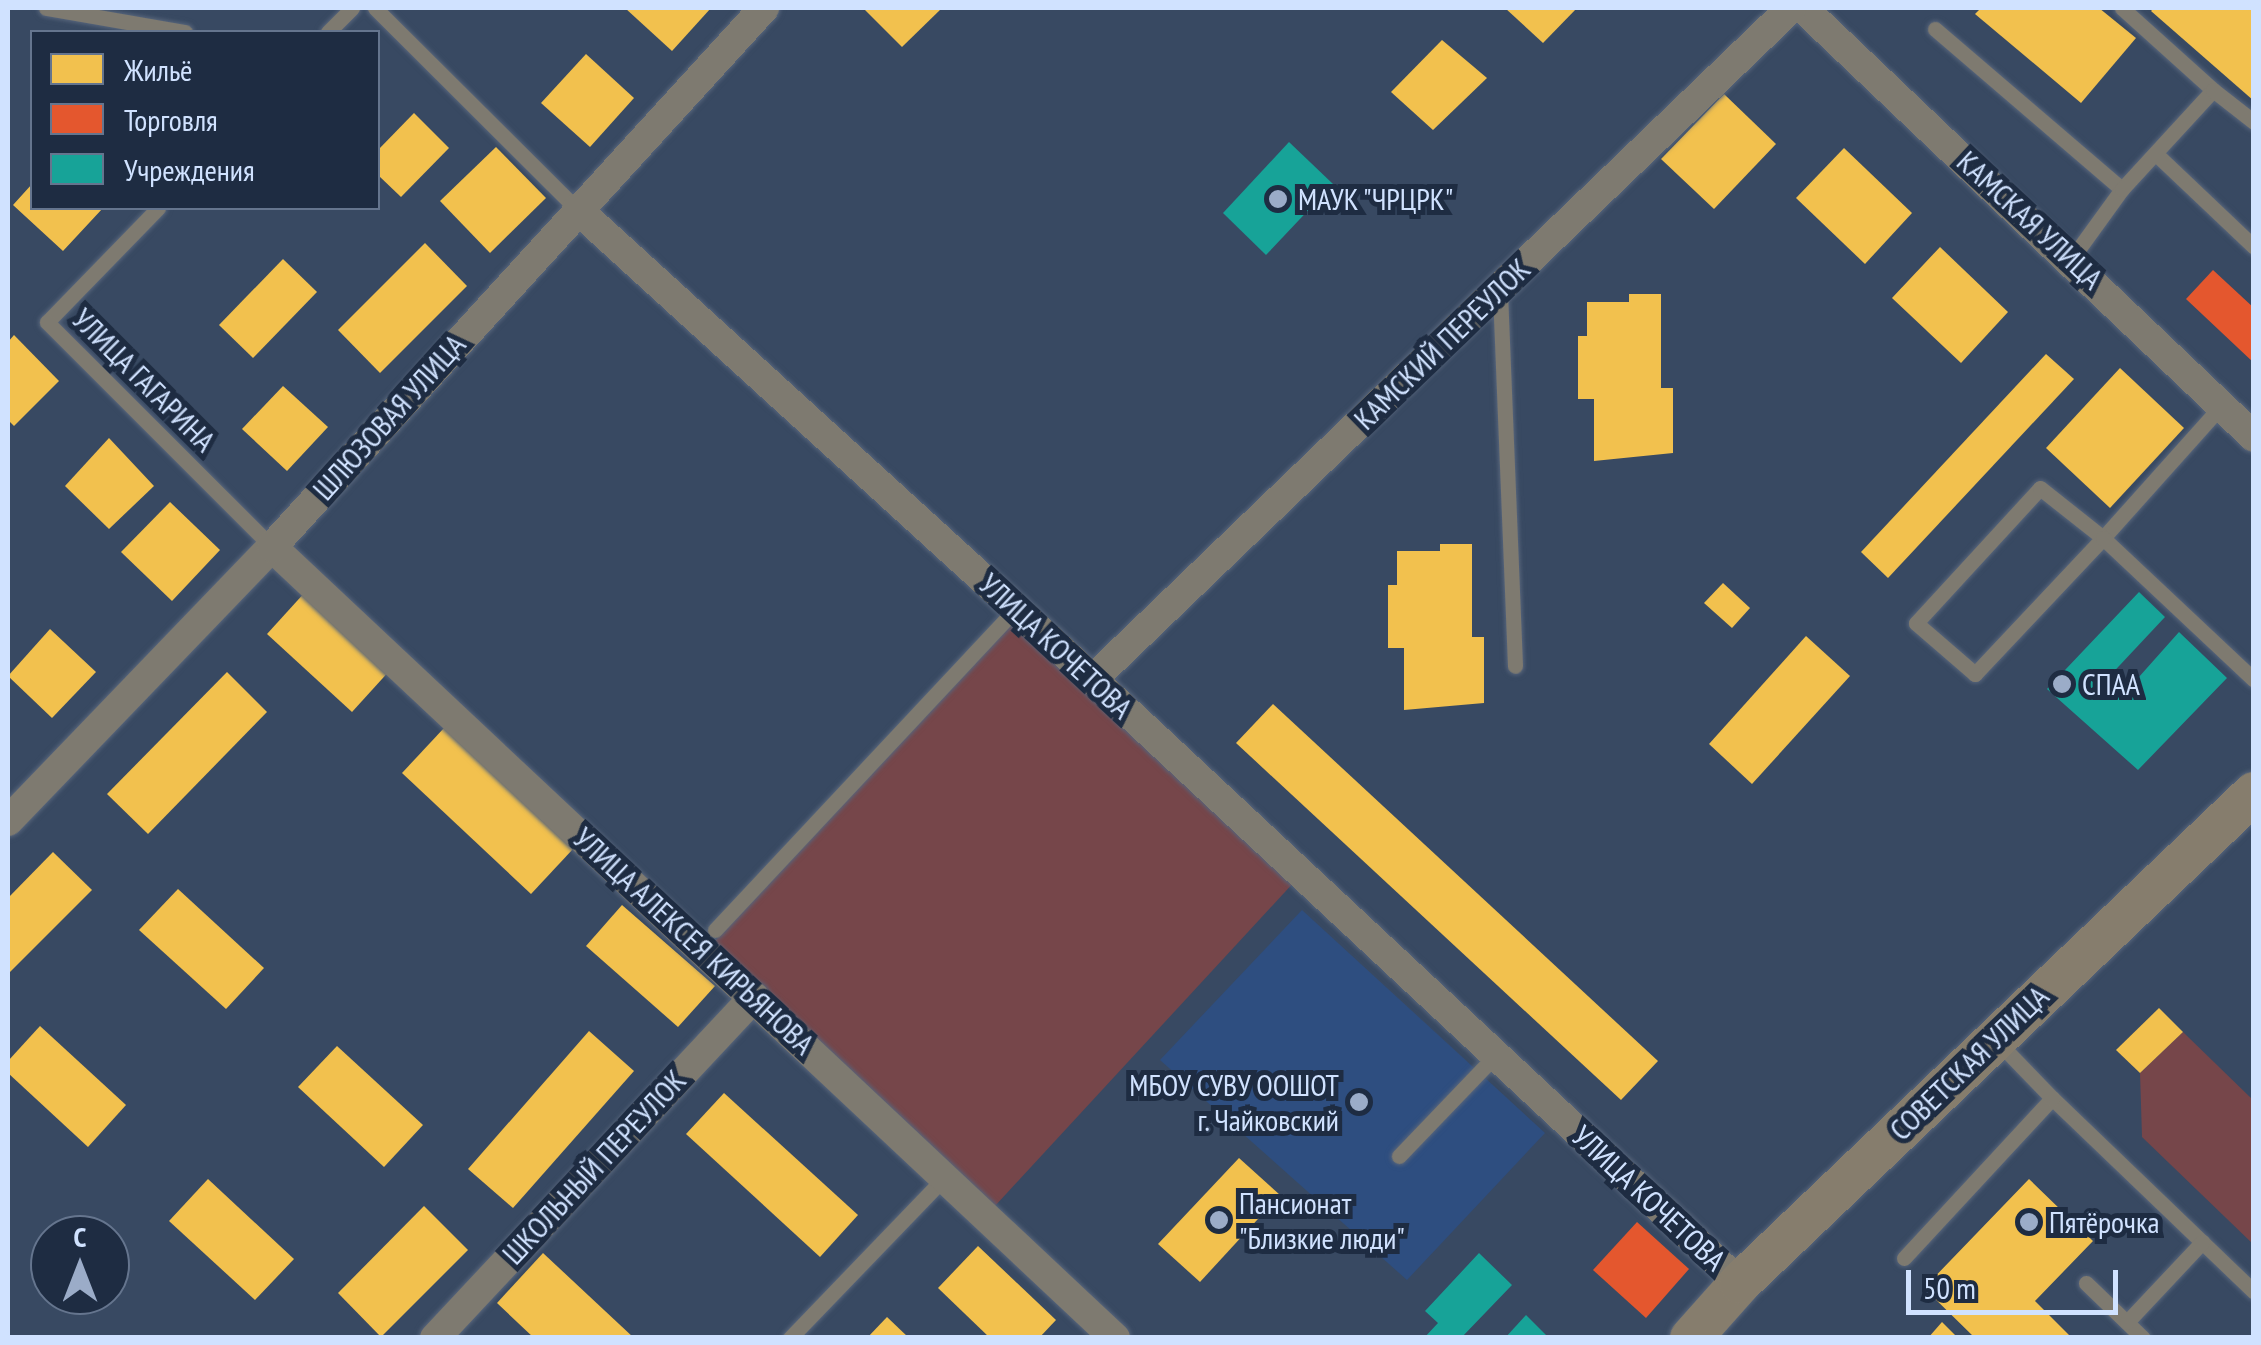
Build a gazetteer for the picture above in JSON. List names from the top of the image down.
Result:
{
  "streets": {
    "main road": ["СОВЕТСКАЯ УЛИЦА"],
    "street": [
      "КАМСКАЯ УЛИЦА",
      "КАМСКИЙ ПЕРЕУЛОК",
      "ШЛЮЗОВАЯ УЛИЦА",
      "УЛИЦА КОЧЕТОВА",
      "УЛИЦА АЛЕКСЕЯ КИРЬЯНОВА",
      "ШКОЛЬНЫЙ ПЕРЕУЛОК"
    ],
    "lane": ["УЛИЦА ГАГАРИНА"]
  },
  "crossings": [
    ["КАМСКИЙ ПЕРЕУЛОК", "УЛИЦА КОЧЕТОВА"],
    ["УЛИЦА ГАГАРИНА", "ШЛЮЗОВАЯ УЛИЦА"],
    ["УЛИЦА ГАГАРИНА", "УЛИЦА АЛЕКСЕЯ КИРЬЯНОВА"],
    ["ШЛЮЗОВАЯ УЛИЦА", "УЛИЦА КОЧЕТОВА"],
    ["ШЛЮЗОВАЯ УЛИЦА", "УЛИЦА АЛЕКСЕЯ КИРЬЯНОВА"],
    ["УЛИЦА КОЧЕТОВА", "СОВЕТСКАЯ УЛИЦА"],
    ["УЛИЦА АЛЕКСЕЯ КИРЬЯНОВА", "ШКОЛЬНЫЙ ПЕРЕУЛОК"]
  ],
  "places": [
    "МАУК \"ЧРЦРК\"",
    "СПАА",
    "МБОУ СУВУ ООШОТ г. Чайковский",
    "Пансионат \"Близкие люди\"",
    "Пятёрочка"
  ],
  "legend": ["Жильё", "Торговля", "Учреждения"],
  "scale_bar": "50 m",
  "north": "top"
}
